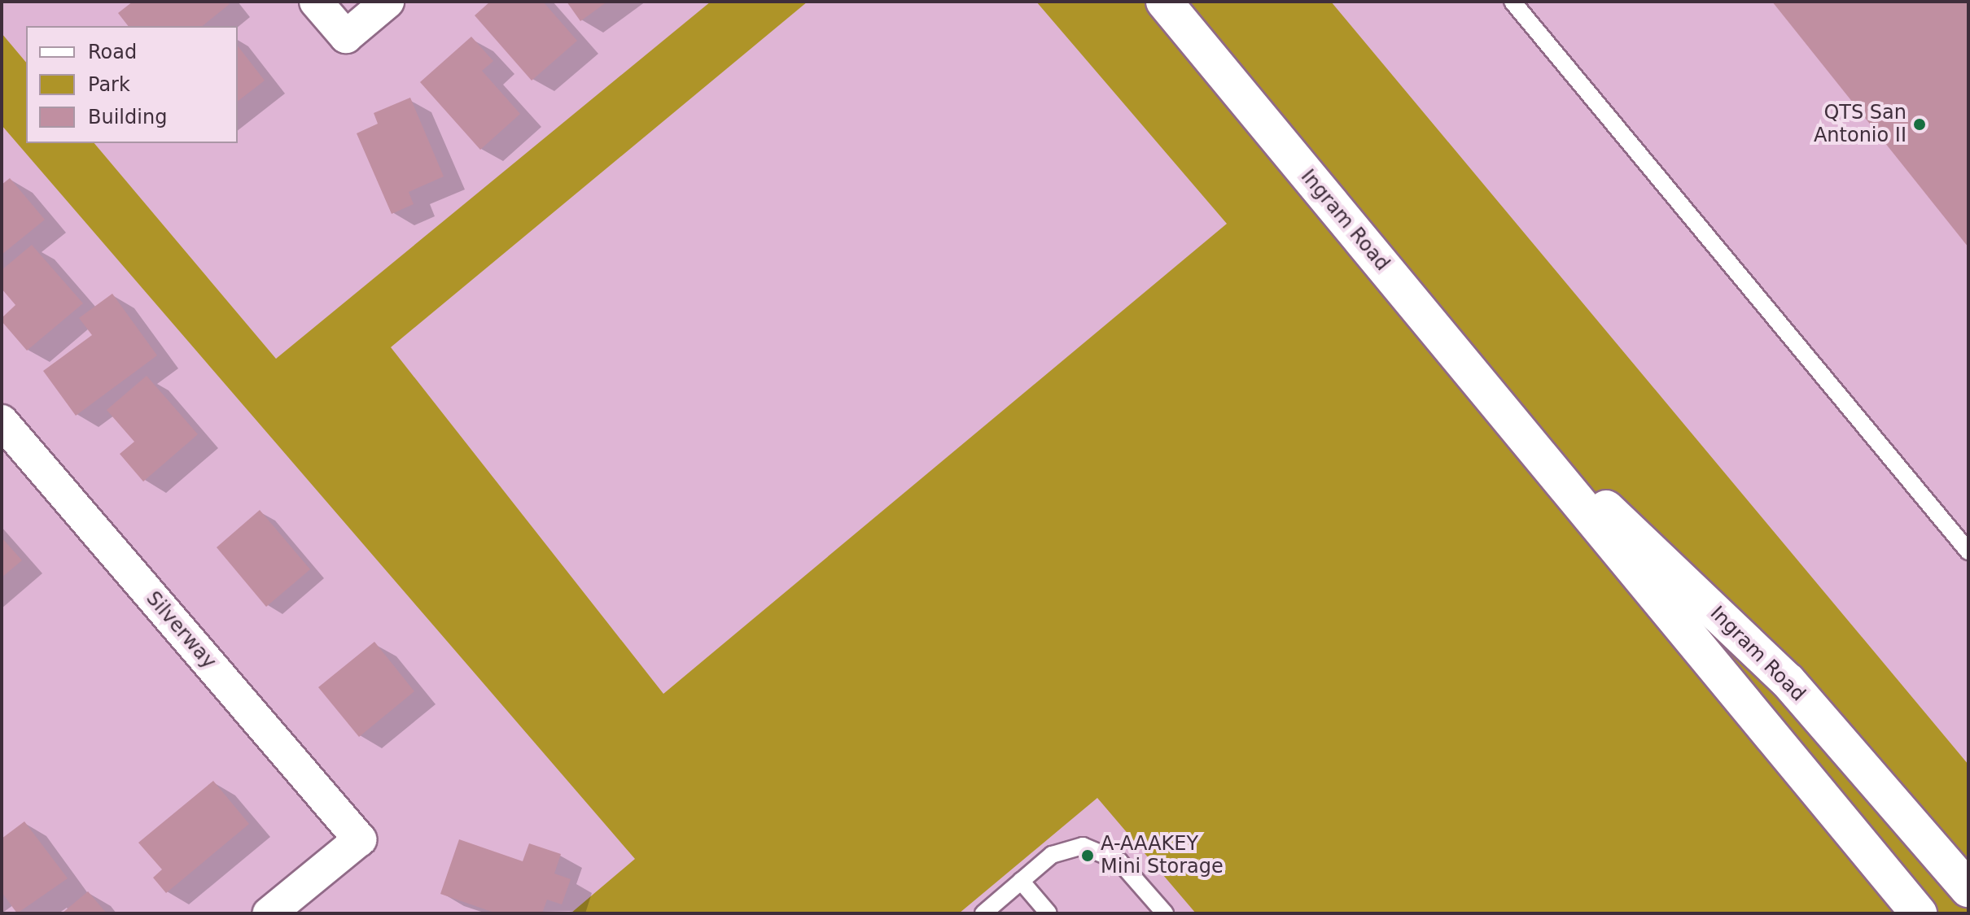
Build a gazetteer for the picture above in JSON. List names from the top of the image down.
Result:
{
  "streets": {
    "street": ["Ingram Road", "Silverway"]
  },
  "places": ["QTS San Antonio II", "A-AAAKEY Mini Storage"],
  "legend": ["Road", "Park", "Building"]
}
